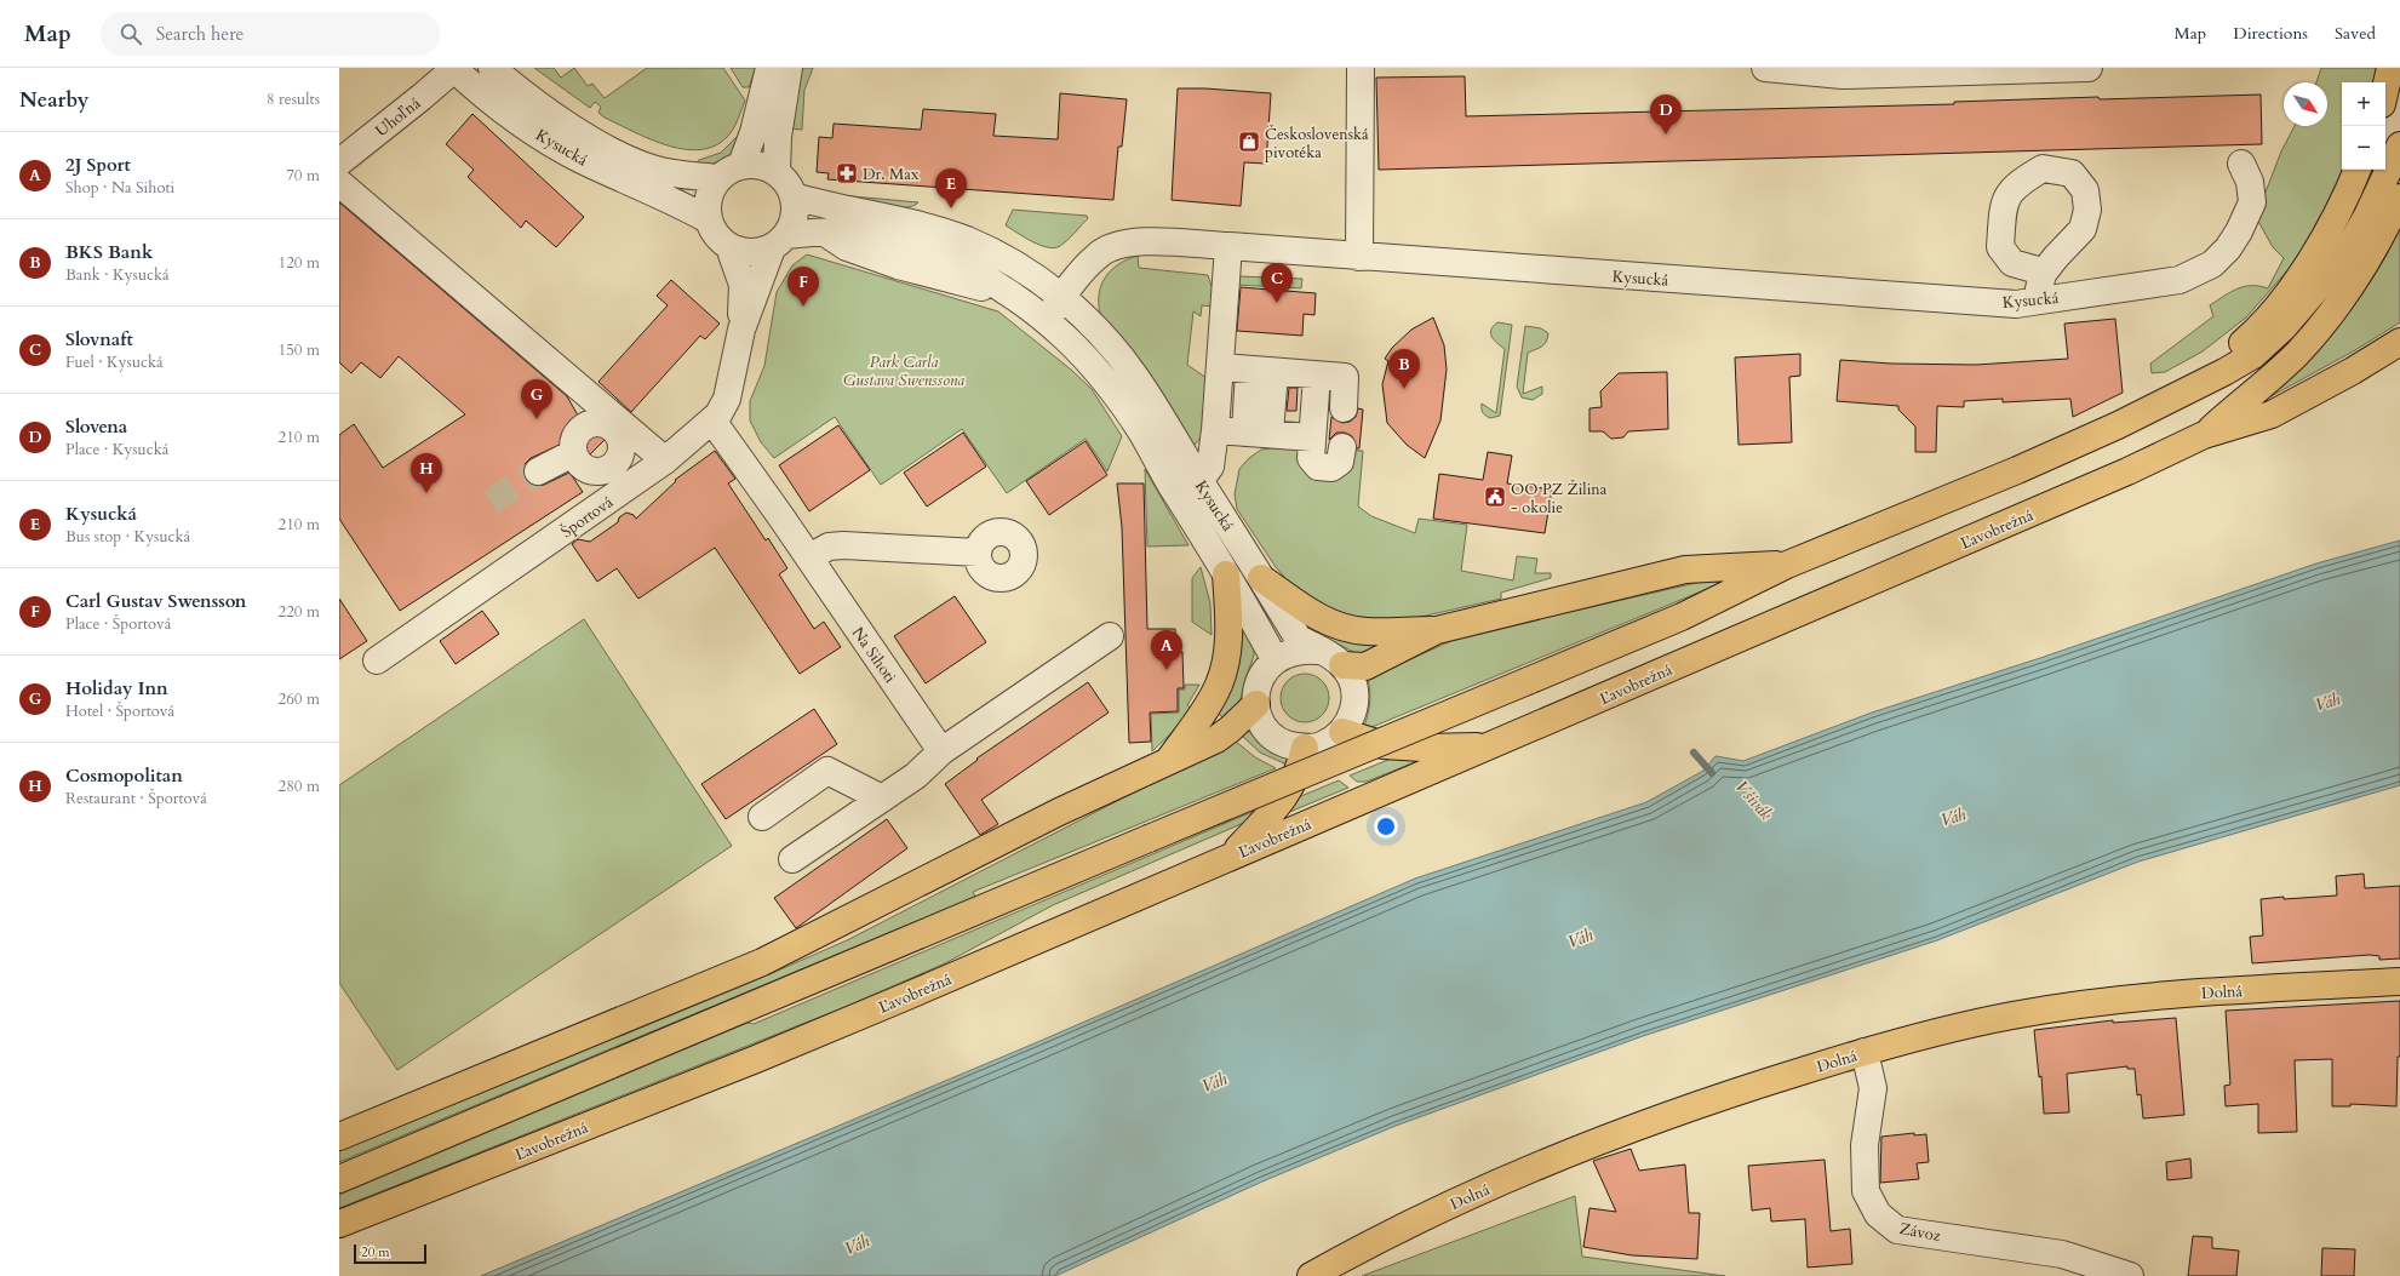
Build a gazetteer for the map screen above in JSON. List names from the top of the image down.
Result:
{
  "streets": {
    "main road": ["Ľavobrežná", "Dolná"],
    "street": [
      "Uhoľná",
      "Kysucká",
      "Športová",
      "Na Sihoti",
      "Závoz"
    ]
  },
  "crossings": [
    ["Uhoľná", "Kysucká"],
    ["Kysucká", "Športová"],
    ["Športová", "Na Sihoti"],
    ["Dolná", "Závoz"]
  ],
  "water": ["Váh", "Všivák"],
  "parks": ["Park Carla Gustava Swenssona"],
  "places": {
    "shop": ["Československá pivotéka"],
    "pharmacy": ["Dr. Max"],
    "public building": ["OO PZ Žilina - okolie"]
  },
  "scale_bar": "20 m",
  "north": "bottom right",
  "page": {
    "header": "Map",
    "search": "Search here",
    "nav": ["Map", "Directions", "Saved"],
    "heading": ["Nearby", "8 results"],
    "map_buttons": ["+", "−"],
    "pins": [
      "D",
      "E",
      "C",
      "F",
      "B",
      "G",
      "H",
      "A"
    ],
    "list": [
      {
        "mark": "A",
        "name": "2J Sport",
        "note": "Shop · Na Sihoti",
        "value": "70 m"
      },
      {
        "mark": "B",
        "name": "BKS Bank",
        "note": "Bank · Kysucká",
        "value": "120 m"
      },
      {
        "mark": "C",
        "name": "Slovnaft",
        "note": "Fuel · Kysucká",
        "value": "150 m"
      },
      {
        "mark": "D",
        "name": "Slovena",
        "note": "Place · Kysucká",
        "value": "210 m"
      },
      {
        "mark": "E",
        "name": "Kysucká",
        "note": "Bus stop · Kysucká",
        "value": "210 m"
      },
      {
        "mark": "F",
        "name": "Carl Gustav Swensson",
        "note": "Place · Športová",
        "value": "220 m"
      },
      {
        "mark": "G",
        "name": "Holiday Inn",
        "note": "Hotel · Športová",
        "value": "260 m"
      },
      {
        "mark": "H",
        "name": "Cosmopolitan",
        "note": "Restaurant · Športová",
        "value": "280 m"
      }
    ],
    "scale": "20 m"
  }
}
